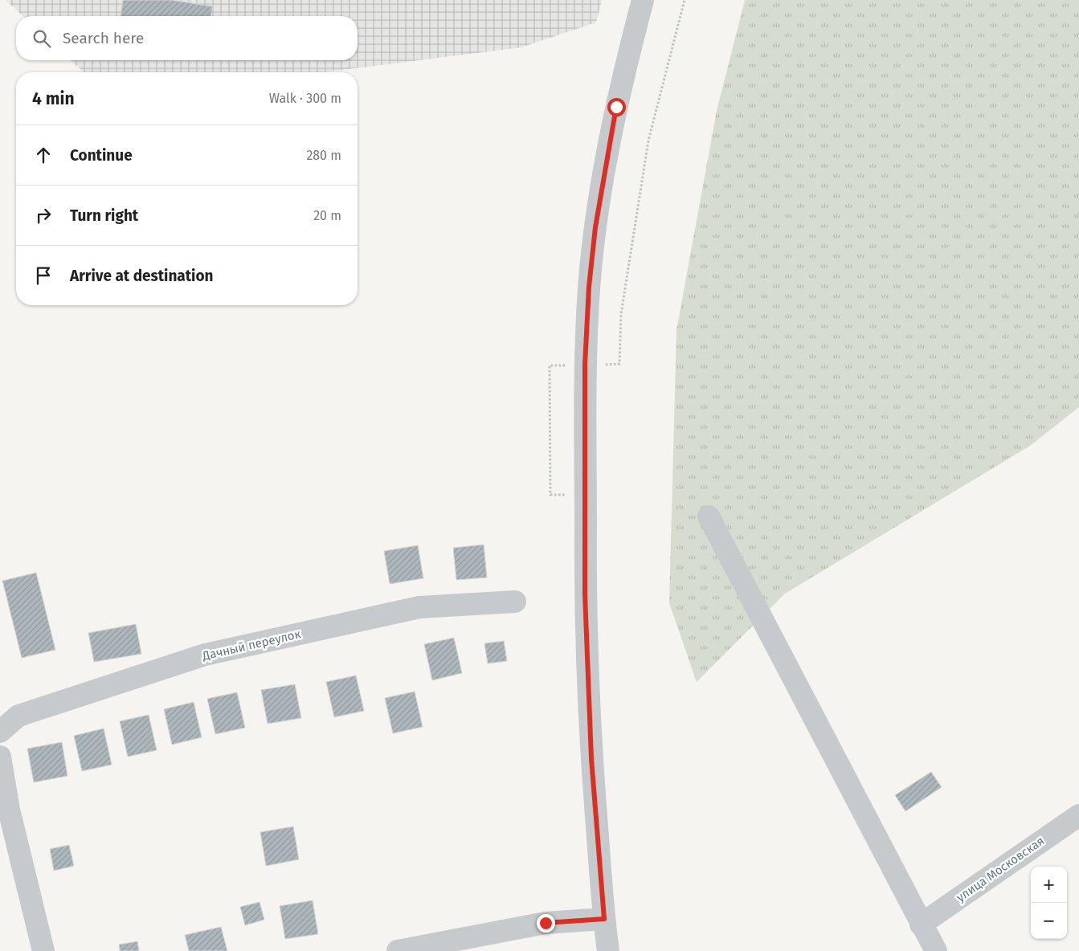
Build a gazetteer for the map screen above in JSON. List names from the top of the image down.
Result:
{
  "streets": {
    "street": ["Дачный переулок", "улица Московская"]
  },
  "page": {
    "search": "Search here",
    "heading": ["4 min", "Walk · 300 m"],
    "list": [
      ["Continue", "280 m"],
      ["Turn right", "20 m"],
      "Arrive at destination"
    ],
    "map_buttons": ["+", "−"]
  }
}
